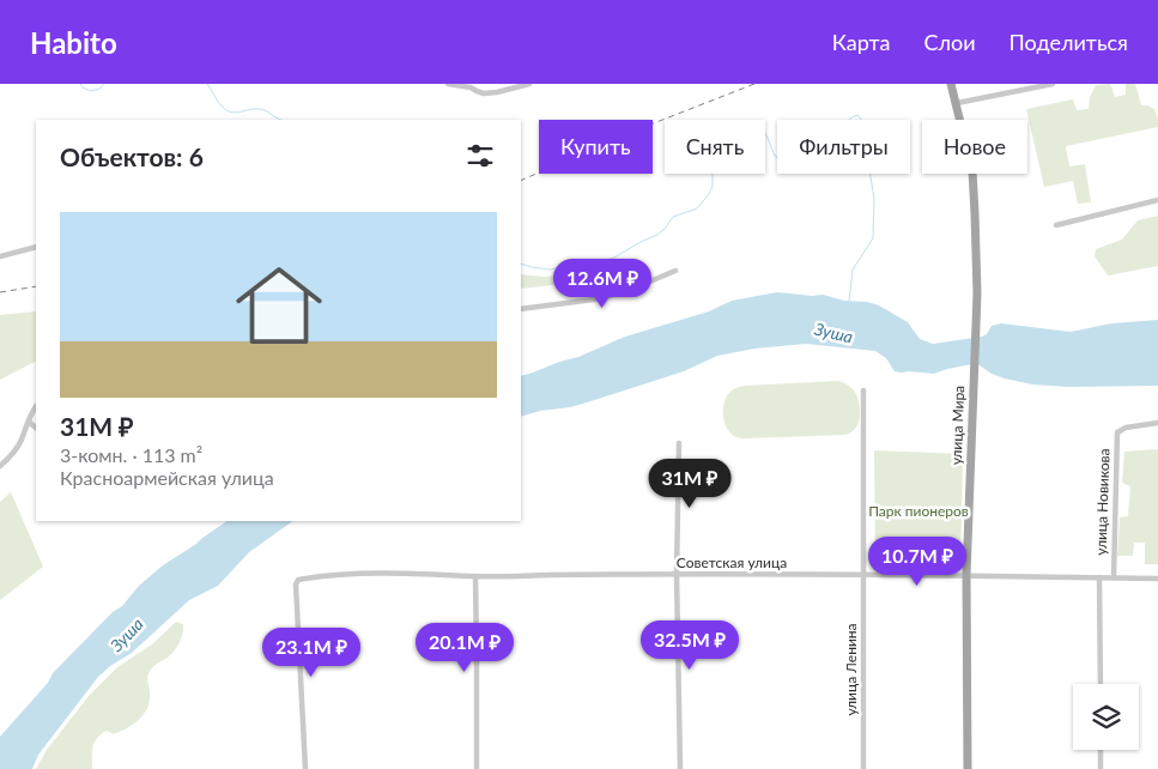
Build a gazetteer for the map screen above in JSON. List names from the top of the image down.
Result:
{
  "streets": {
    "main road": ["улица Мира"],
    "street": ["улица Новикова", "Советская улица", "улица Ленина"]
  },
  "crossings": [
    ["улица Мира", "Советская улица"],
    ["улица Новикова", "Советская улица"],
    ["Советская улица", "улица Ленина"]
  ],
  "water": ["Зуша"],
  "parks": ["Парк пионеров"],
  "page": {
    "header": "Habito",
    "nav": ["Карта", "Слои", "Поделиться"],
    "chip": [
      "Купить",
      "Снять",
      "Фильтры",
      "Новое"
    ],
    "heading": "Объектов: 6",
    "list": [
      {
        "name": "31M ₽",
        "note": "3-комн. · 113 m² · Красноармейская улица"
      }
    ],
    "price": [
      "12.6M ₽",
      "31M ₽",
      "10.7M ₽",
      "32.5M ₽",
      "20.1M ₽",
      "23.1M ₽"
    ]
  }
}
